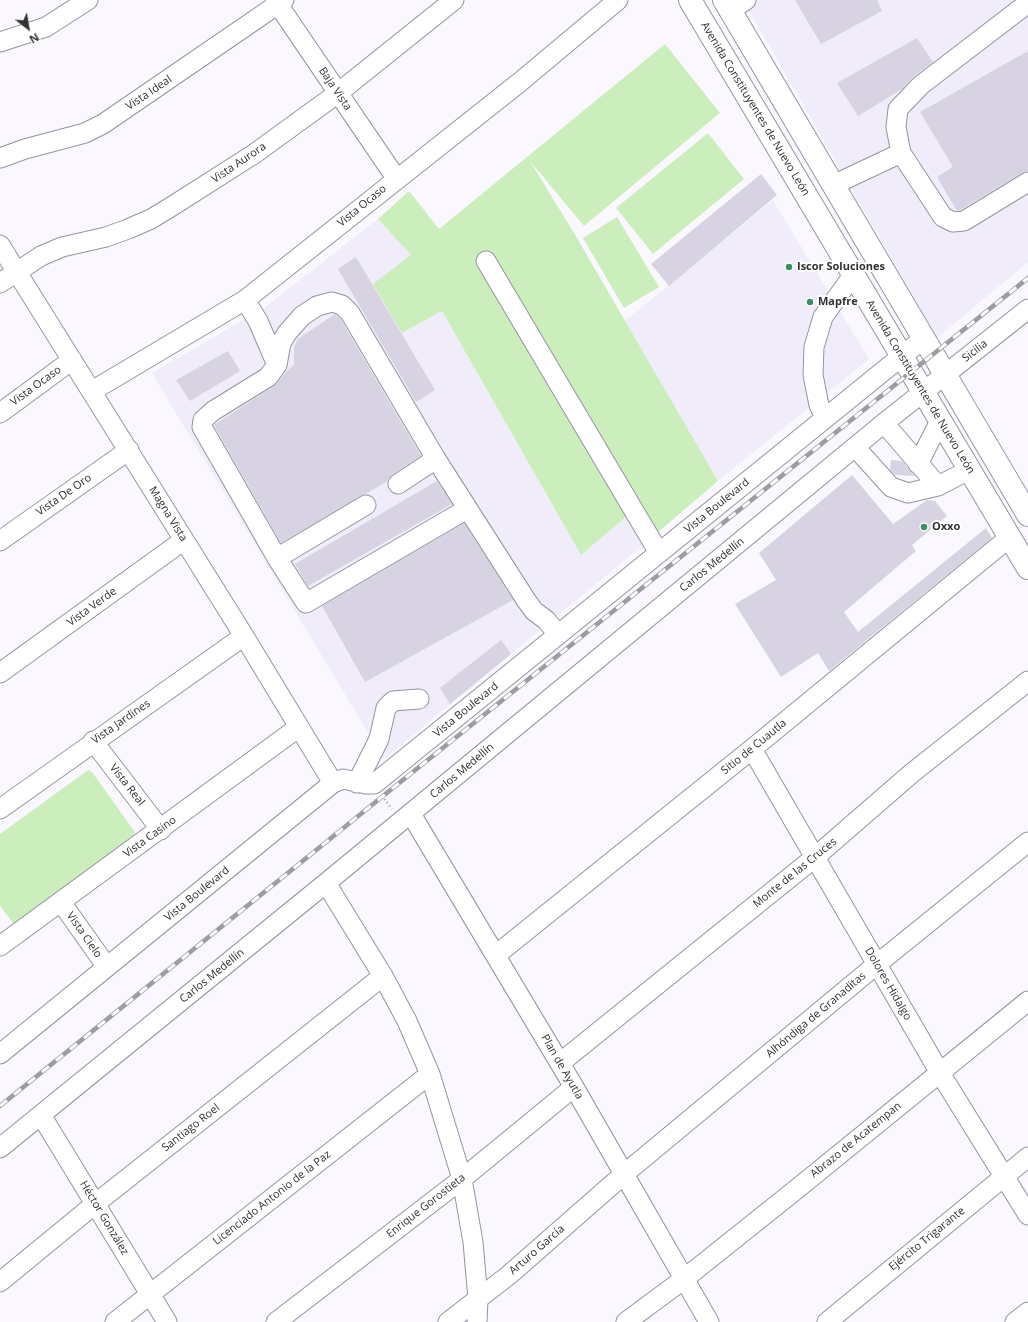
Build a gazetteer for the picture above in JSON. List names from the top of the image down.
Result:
{
  "streets": {
    "main road": ["Avenida Constituyentes de Nuevo León"],
    "street": [
      "Baja Vista",
      "Vista Ideal",
      "Vista Aurora",
      "Vista Ocaso",
      "Sicilia",
      "Vista De Oro",
      "Vista Boulevard",
      "Magna Vista",
      "Carlos Medellín",
      "Vista Verde",
      "Vista Jardines",
      "Sitio de Cuautla",
      "Vista Real",
      "Vista Casino",
      "Monte de las Cruces",
      "Vista Cielo",
      "Dolores Hidalgo",
      "Alhóndiga de Granaditas",
      "Plan de Ayutla",
      "Santiago Roel",
      "Abrazo de Acatempan",
      "Licenciado Antonio de la Paz",
      "Enrique Gorostieta",
      "Héctor González",
      "Ejército Trigarante",
      "Arturo García"
    ]
  },
  "crossings": [
    ["Baja Vista", "Vista Ideal"],
    ["Baja Vista", "Vista Aurora"],
    ["Baja Vista", "Vista Ocaso"],
    ["Avenida Constituyentes de Nuevo León", "Sicilia"],
    ["Avenida Constituyentes de Nuevo León", "Vista Boulevard"],
    ["Avenida Constituyentes de Nuevo León", "Carlos Medellín"],
    ["Avenida Constituyentes de Nuevo León", "Sitio de Cuautla"],
    ["Vista Aurora", "Magna Vista"],
    ["Vista Ocaso", "Magna Vista"],
    ["Sicilia", "Carlos Medellín"],
    ["Vista De Oro", "Magna Vista"],
    ["Vista Boulevard", "Magna Vista"],
    ["Vista Boulevard", "Vista Cielo"],
    ["Magna Vista", "Vista Verde"],
    ["Magna Vista", "Vista Jardines"],
    ["Magna Vista", "Vista Casino"],
    ["Carlos Medellín", "Plan de Ayutla"],
    ["Carlos Medellín", "Héctor González"],
    ["Vista Jardines", "Vista Real"],
    ["Sitio de Cuautla", "Dolores Hidalgo"],
    ["Sitio de Cuautla", "Plan de Ayutla"],
    ["Vista Real", "Vista Casino"],
    ["Vista Casino", "Vista Cielo"],
    ["Monte de las Cruces", "Dolores Hidalgo"],
    ["Monte de las Cruces", "Plan de Ayutla"],
    ["Dolores Hidalgo", "Alhóndiga de Granaditas"],
    ["Dolores Hidalgo", "Abrazo de Acatempan"],
    ["Dolores Hidalgo", "Ejército Trigarante"],
    ["Alhóndiga de Granaditas", "Plan de Ayutla"],
    ["Alhóndiga de Granaditas", "Arturo García"],
    ["Plan de Ayutla", "Abrazo de Acatempan"],
    ["Plan de Ayutla", "Enrique Gorostieta"],
    ["Plan de Ayutla", "Arturo García"],
    ["Santiago Roel", "Héctor González"],
    ["Licenciado Antonio de la Paz", "Héctor González"]
  ],
  "places": ["Iscor Soluciones", "Mapfre", "Oxxo"],
  "north": "bottom right"
}
